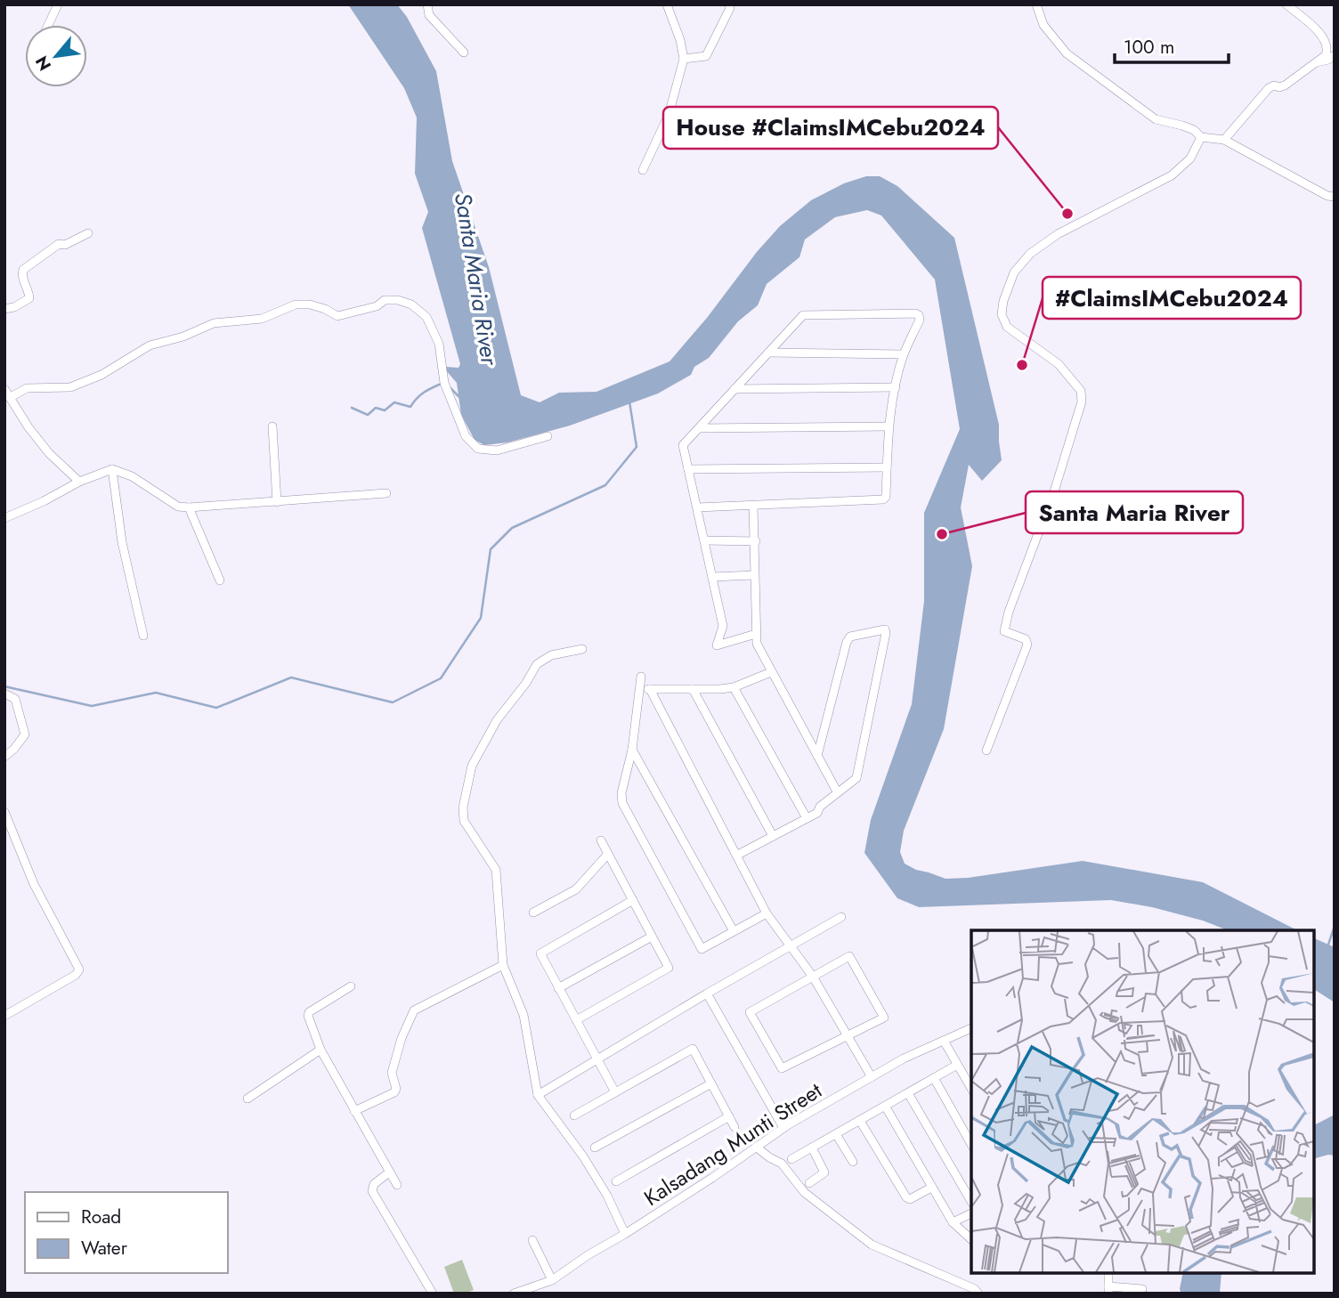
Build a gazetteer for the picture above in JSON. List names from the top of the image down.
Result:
{
  "streets": {
    "street": ["Kalsadang Munti Street"]
  },
  "water": ["Santa Maria River"],
  "places": ["House #ClaimsIMCebu2024", "#ClaimsIMCebu2024", "Santa Maria River"],
  "legend": ["Road", "Water"],
  "scale_bar": "100 m",
  "north": "bottom left"
}
